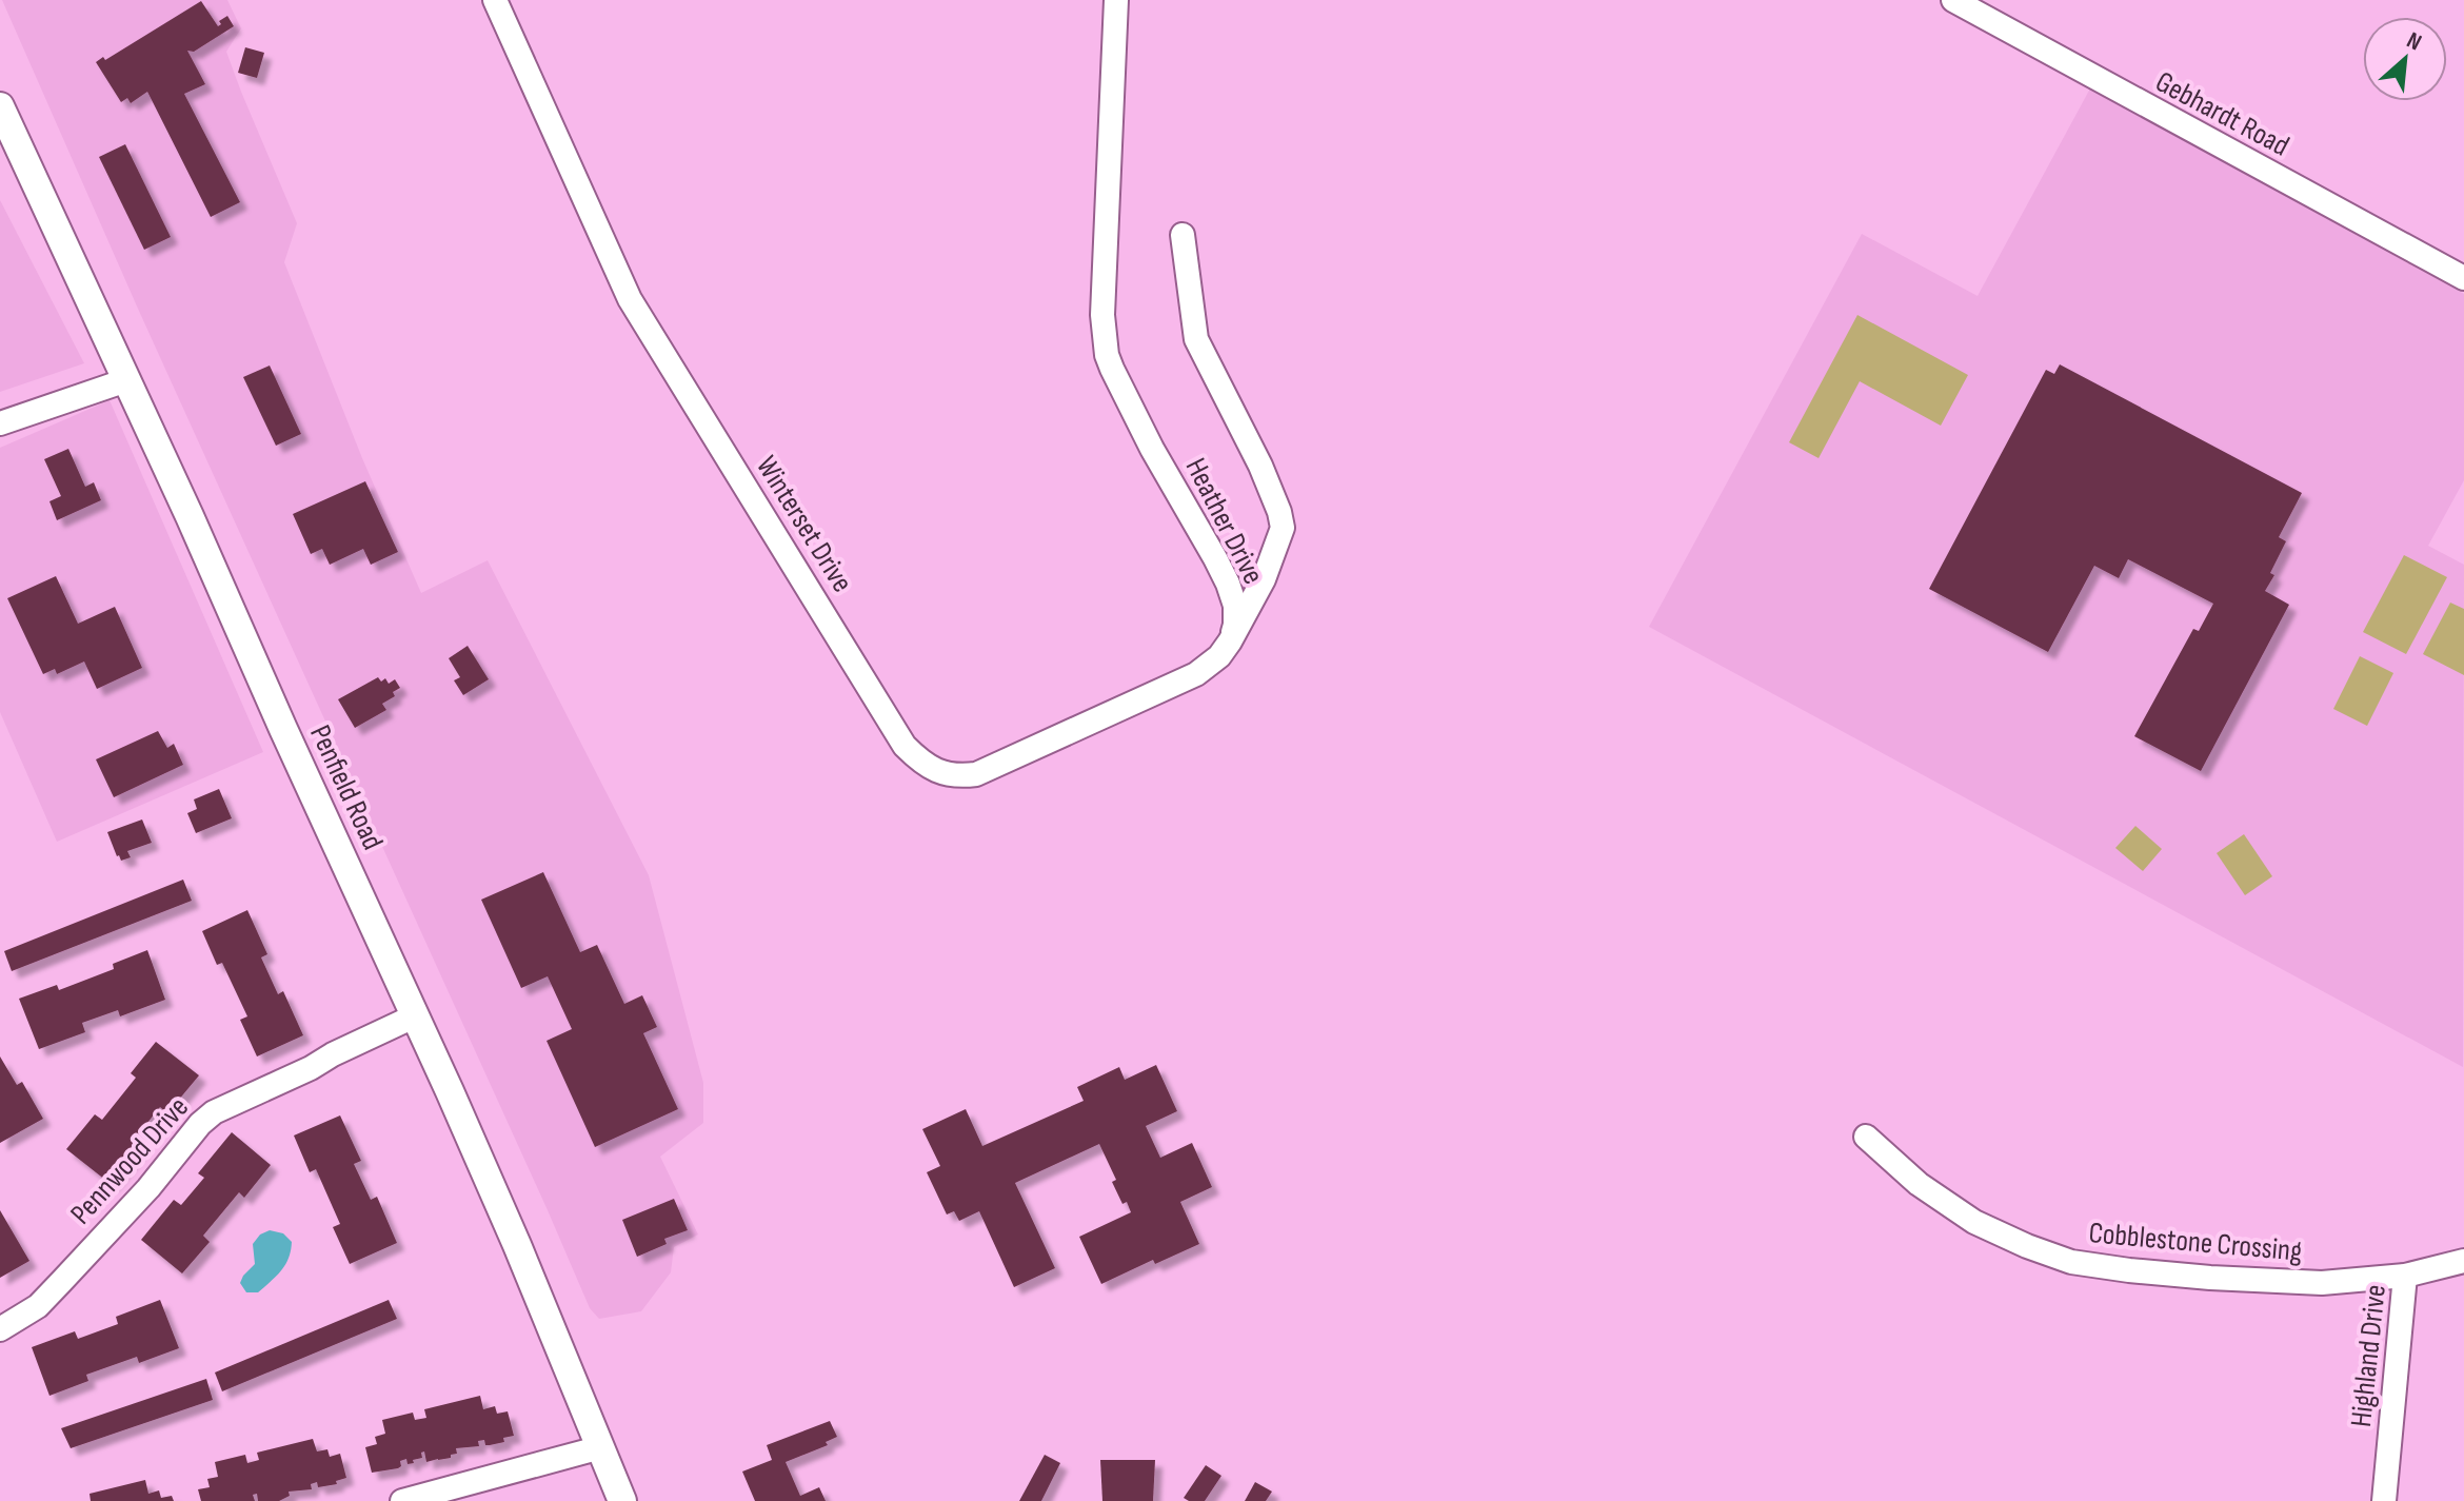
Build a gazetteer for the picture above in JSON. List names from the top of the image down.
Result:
{
  "streets": {
    "street": [
      "Gebhardt Road",
      "Heather Drive",
      "Winterset Drive",
      "Penfield Road",
      "Pennwood Drive",
      "Cobblestone Crossing",
      "Highland Drive"
    ]
  },
  "crossings": [
    ["Heather Drive", "Winterset Drive"],
    ["Penfield Road", "Pennwood Drive"],
    ["Cobblestone Crossing", "Highland Drive"]
  ],
  "north": "top right"
}
